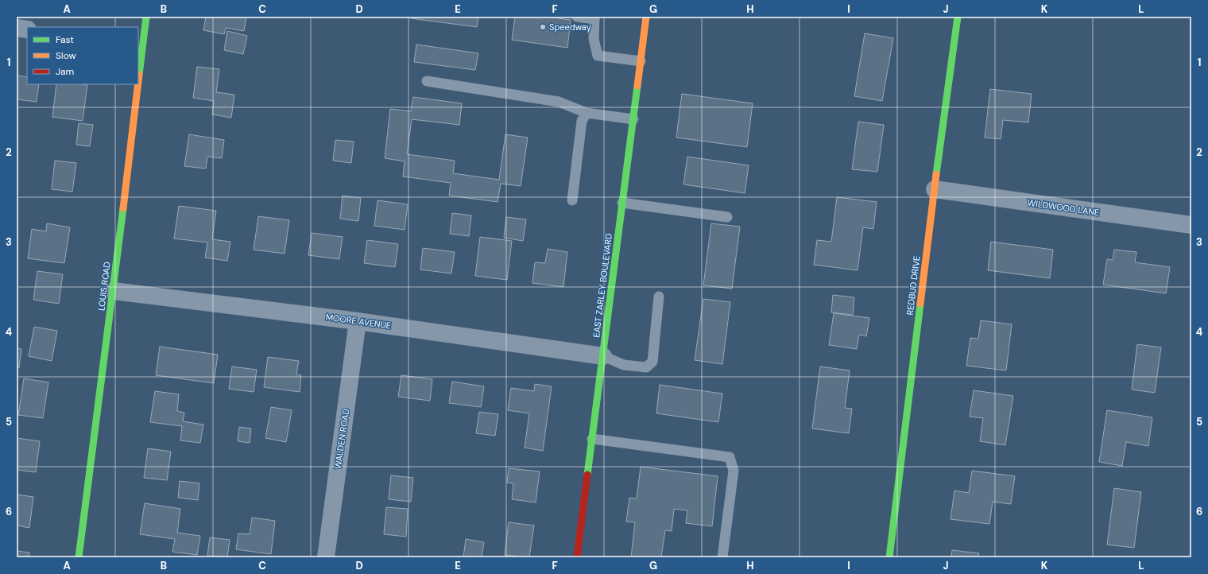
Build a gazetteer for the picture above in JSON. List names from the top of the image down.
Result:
{
  "streets": {
    "street": [
      "WILDWOOD LANE",
      "EAST ZARLEY BOULEVARD",
      "REDBUD DRIVE",
      "LOUIS ROAD",
      "MOORE AVENUE",
      "WALDEN ROAD"
    ]
  },
  "crossings": [
    ["WILDWOOD LANE", "REDBUD DRIVE"],
    ["EAST ZARLEY BOULEVARD", "MOORE AVENUE"],
    ["LOUIS ROAD", "MOORE AVENUE"],
    ["MOORE AVENUE", "WALDEN ROAD"]
  ],
  "places": ["Speedway"],
  "legend": ["Fast", "Slow", "Jam"],
  "grid": {
    "columns": [
      "A",
      "B",
      "C",
      "D",
      "E",
      "F",
      "G",
      "H",
      "I",
      "J",
      "K",
      "L"
    ],
    "rows": [
      "1",
      "2",
      "3",
      "4",
      "5",
      "6"
    ]
  }
}
